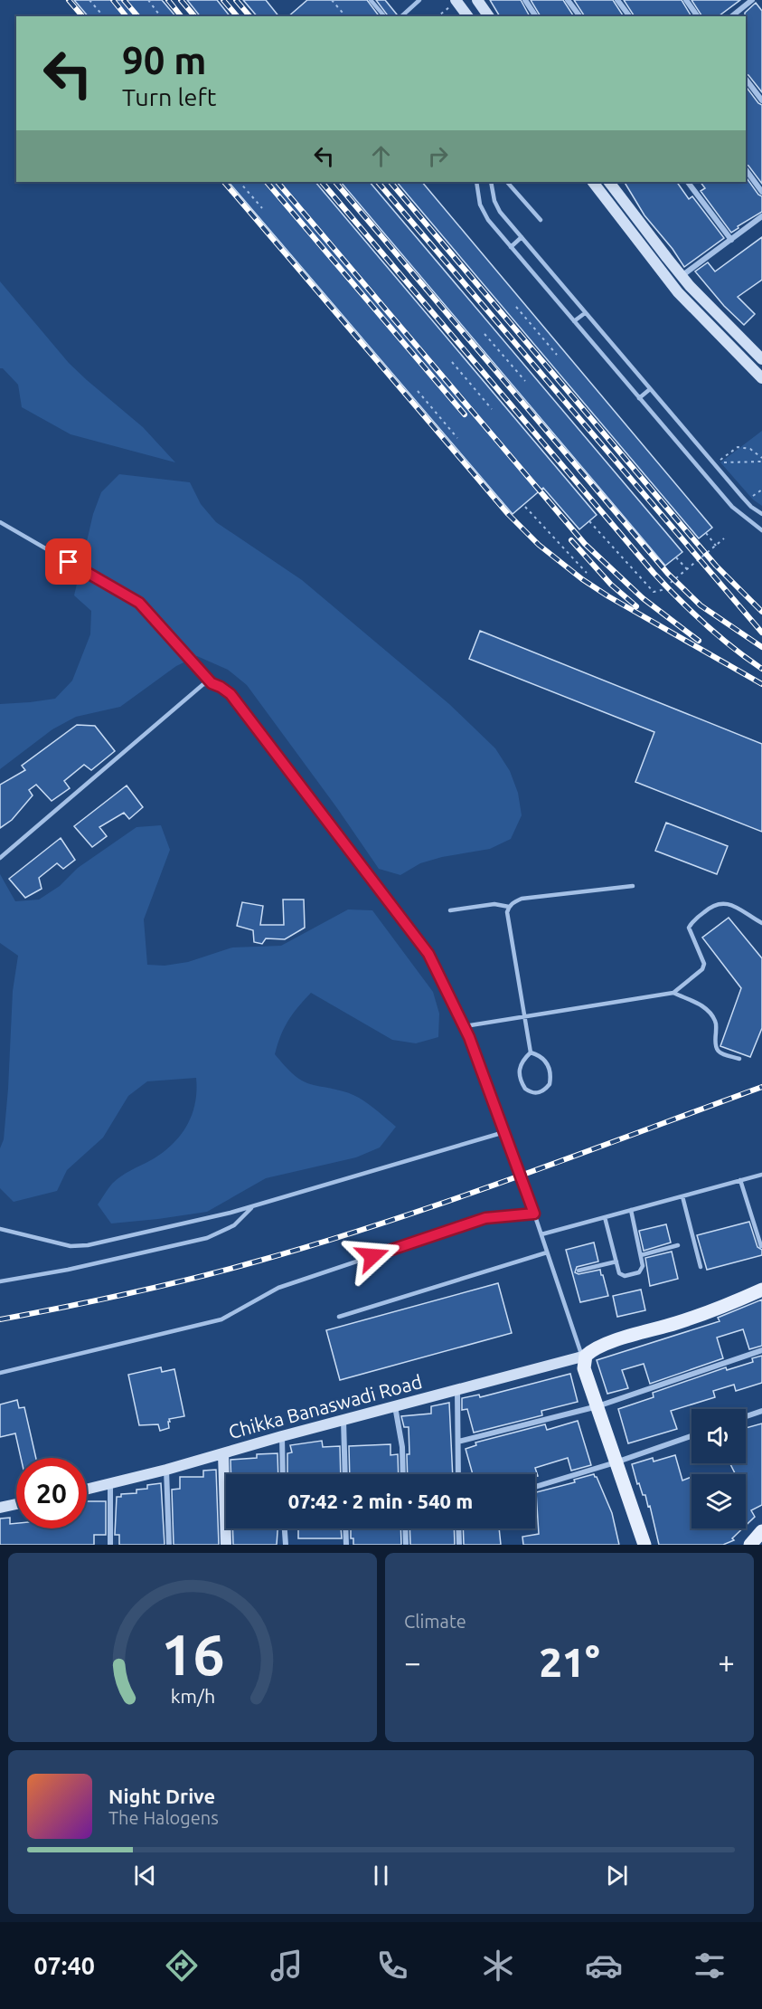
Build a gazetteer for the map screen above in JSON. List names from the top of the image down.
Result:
{
  "streets": {
    "street": ["Chikka Banaswadi Road"]
  },
  "page": {
    "turn": ["90 m", "Turn left"],
    "limit": "20",
    "trip": "07:42 · 2 min · 540 m",
    "tile": "Climate",
    "heat": ["−", "21°", "+"],
    "song": ["Night Drive", "The Halogens"],
    "tabs": "07:40",
    "gauge": ["16", "km/h"]
  }
}
